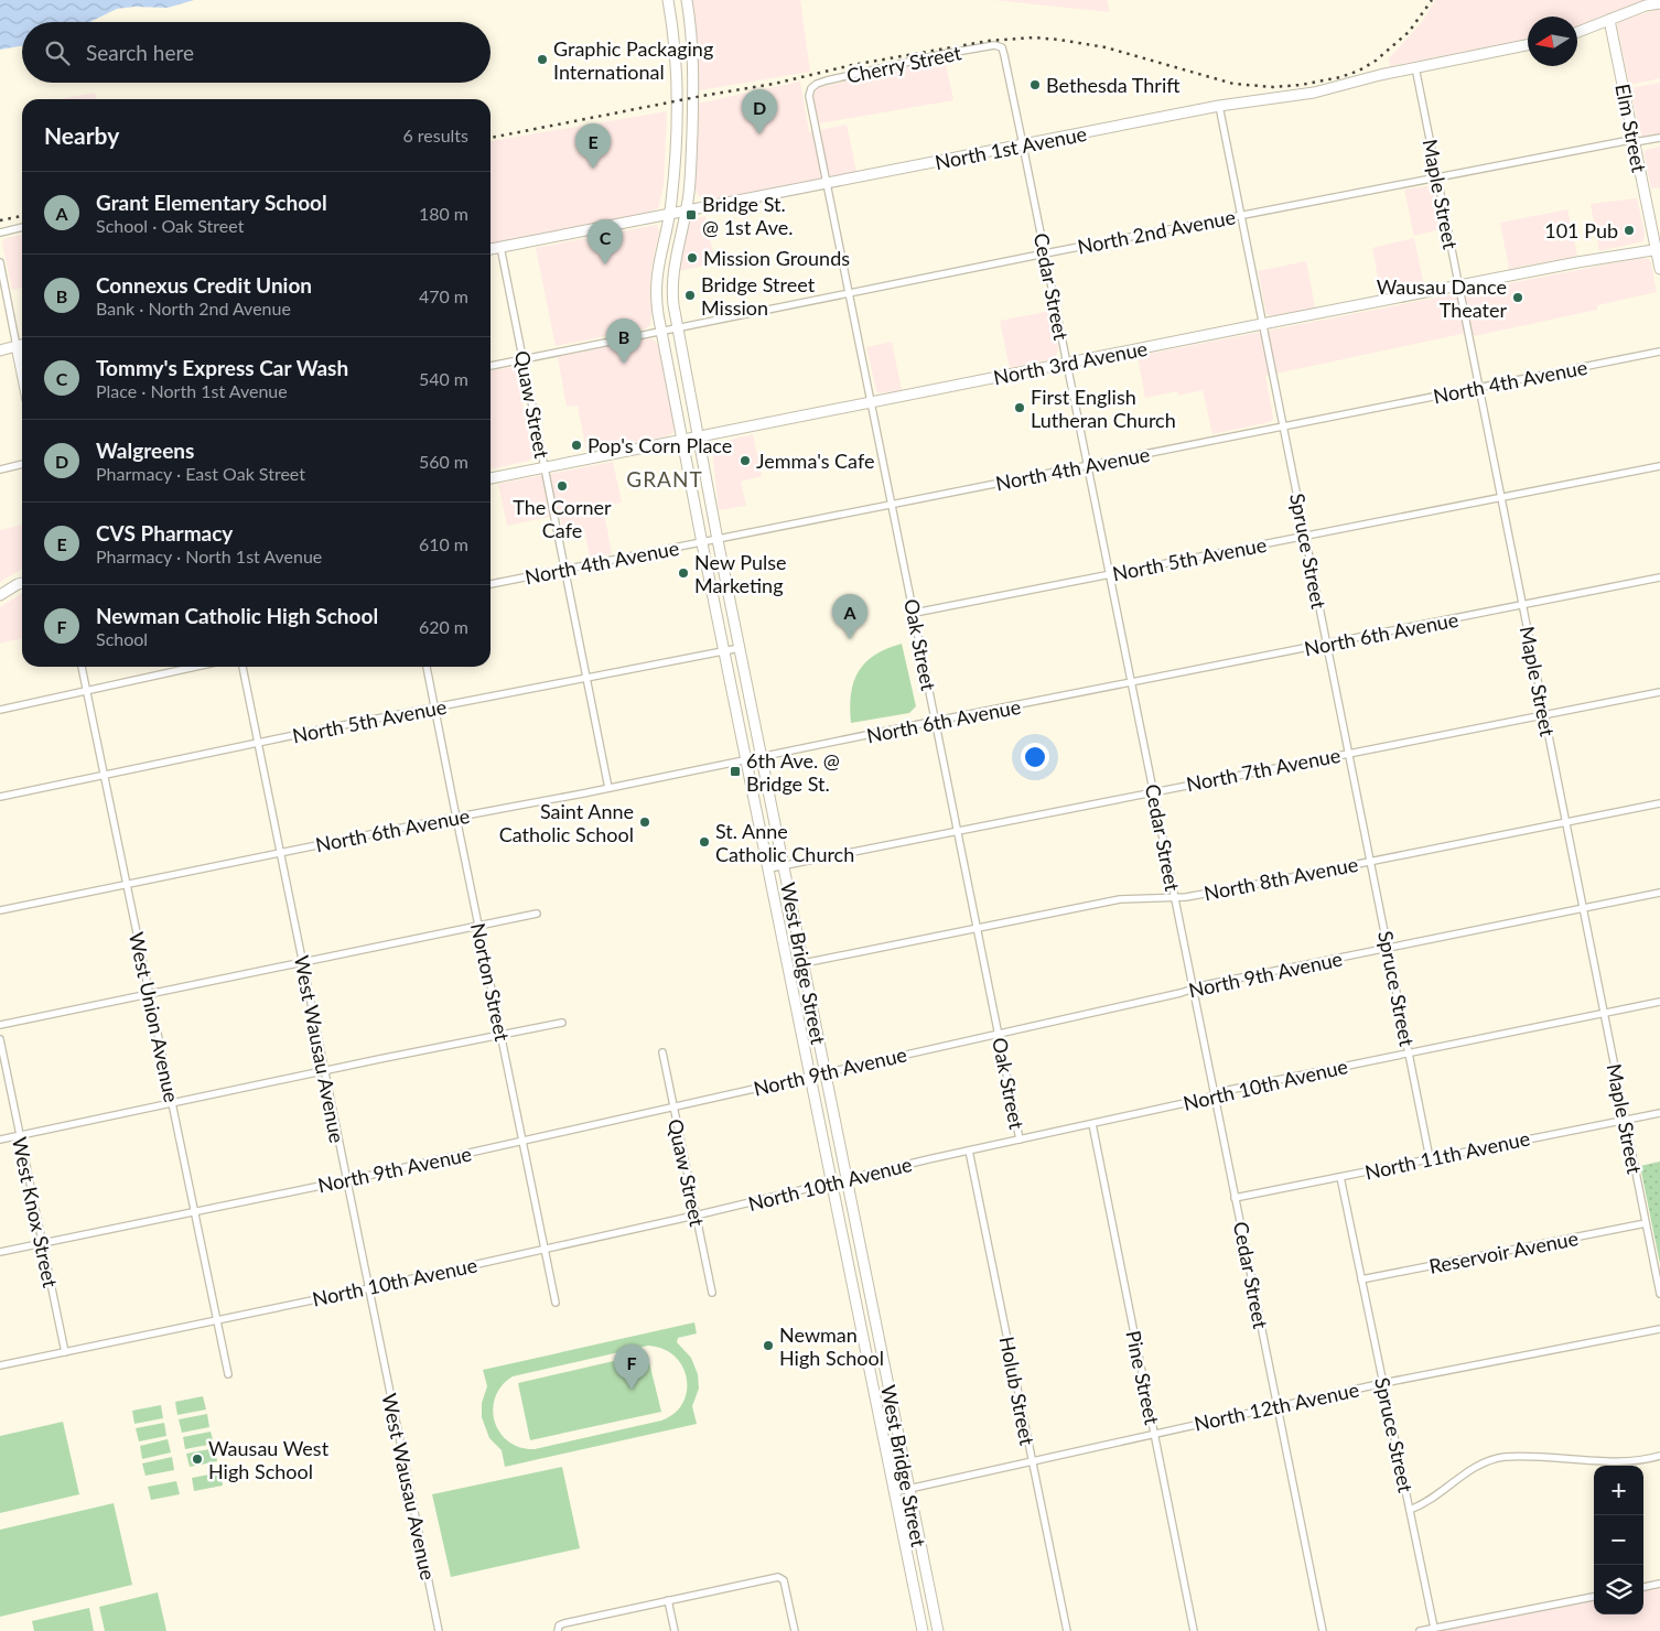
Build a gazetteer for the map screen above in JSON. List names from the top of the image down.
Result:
{
  "streets": {
    "main road": [
      "Elm Street",
      "North 1st Avenue",
      "North 3rd Avenue",
      "West Bridge Street"
    ],
    "street": [
      "Cherry Street",
      "Maple Street",
      "North 2nd Avenue",
      "Cedar Street",
      "North 4th Avenue",
      "Quaw Street",
      "Spruce Street",
      "North 5th Avenue",
      "North 6th Avenue",
      "Oak Street",
      "North 7th Avenue",
      "North 8th Avenue",
      "North 9th Avenue",
      "Norton Street",
      "West Union Avenue",
      "West Wausau Avenue",
      "North 10th Avenue",
      "North 11th Avenue",
      "West Knox Street",
      "Reservoir Avenue",
      "Pine Street",
      "Holub Street",
      "North 12th Avenue"
    ]
  },
  "crossings": [
    ["Cherry Street", "Cedar Street"],
    ["Cherry Street", "Oak Street"],
    ["Elm Street", "North 2nd Avenue"],
    ["Elm Street", "North 3rd Avenue"],
    ["North 1st Avenue", "Maple Street"],
    ["North 1st Avenue", "Cedar Street"],
    ["North 1st Avenue", "Quaw Street"],
    ["North 1st Avenue", "Spruce Street"],
    ["North 1st Avenue", "Oak Street"],
    ["North 1st Avenue", "West Bridge Street"],
    ["Maple Street", "North 2nd Avenue"],
    ["Maple Street", "North 3rd Avenue"],
    ["Maple Street", "North 4th Avenue"],
    ["Maple Street", "North 5th Avenue"],
    ["Maple Street", "North 6th Avenue"],
    ["Maple Street", "North 7th Avenue"],
    ["Maple Street", "North 8th Avenue"],
    ["Maple Street", "North 9th Avenue"],
    ["Maple Street", "North 10th Avenue"],
    ["Maple Street", "North 11th Avenue"],
    ["Maple Street", "Reservoir Avenue"],
    ["North 2nd Avenue", "Cedar Street"],
    ["North 2nd Avenue", "Quaw Street"],
    ["North 2nd Avenue", "Spruce Street"],
    ["North 2nd Avenue", "Oak Street"],
    ["North 2nd Avenue", "West Bridge Street"],
    ["Cedar Street", "North 3rd Avenue"],
    ["Cedar Street", "North 4th Avenue"],
    ["Cedar Street", "North 5th Avenue"],
    ["Cedar Street", "North 6th Avenue"],
    ["Cedar Street", "North 7th Avenue"],
    ["Cedar Street", "North 8th Avenue"],
    ["Cedar Street", "North 9th Avenue"],
    ["Cedar Street", "North 10th Avenue"],
    ["Cedar Street", "North 11th Avenue"],
    ["Cedar Street", "North 12th Avenue"],
    ["North 3rd Avenue", "Quaw Street"],
    ["North 3rd Avenue", "Spruce Street"],
    ["North 3rd Avenue", "Oak Street"],
    ["North 3rd Avenue", "West Bridge Street"],
    ["North 4th Avenue", "Quaw Street"],
    ["North 4th Avenue", "Spruce Street"],
    ["North 4th Avenue", "Oak Street"],
    ["North 4th Avenue", "West Bridge Street"],
    ["Quaw Street", "North 5th Avenue"],
    ["Quaw Street", "North 6th Avenue"],
    ["Quaw Street", "North 9th Avenue"],
    ["Quaw Street", "North 10th Avenue"],
    ["Spruce Street", "North 5th Avenue"],
    ["Spruce Street", "North 6th Avenue"],
    ["Spruce Street", "North 7th Avenue"],
    ["Spruce Street", "North 8th Avenue"],
    ["Spruce Street", "North 9th Avenue"],
    ["Spruce Street", "North 10th Avenue"],
    ["Spruce Street", "North 11th Avenue"],
    ["Spruce Street", "Reservoir Avenue"],
    ["Spruce Street", "North 12th Avenue"],
    ["North 5th Avenue", "Oak Street"],
    ["North 5th Avenue", "West Bridge Street"],
    ["North 5th Avenue", "Norton Street"],
    ["North 5th Avenue", "West Union Avenue"],
    ["North 5th Avenue", "West Wausau Avenue"],
    ["North 6th Avenue", "Oak Street"],
    ["North 6th Avenue", "West Bridge Street"],
    ["North 6th Avenue", "Norton Street"],
    ["North 6th Avenue", "West Union Avenue"],
    ["North 6th Avenue", "West Wausau Avenue"],
    ["Oak Street", "North 7th Avenue"],
    ["Oak Street", "North 8th Avenue"],
    ["Oak Street", "North 9th Avenue"],
    ["Oak Street", "North 10th Avenue"],
    ["North 7th Avenue", "West Bridge Street"],
    ["North 8th Avenue", "West Bridge Street"],
    ["West Bridge Street", "North 9th Avenue"],
    ["West Bridge Street", "North 10th Avenue"],
    ["West Bridge Street", "North 12th Avenue"],
    ["North 9th Avenue", "Norton Street"],
    ["North 9th Avenue", "West Union Avenue"],
    ["North 9th Avenue", "West Wausau Avenue"],
    ["North 9th Avenue", "West Knox Street"],
    ["Norton Street", "North 10th Avenue"],
    ["West Union Avenue", "North 10th Avenue"],
    ["West Wausau Avenue", "North 10th Avenue"],
    ["North 10th Avenue", "West Knox Street"],
    ["North 10th Avenue", "Pine Street"],
    ["North 10th Avenue", "Holub Street"],
    ["Pine Street", "North 12th Avenue"],
    ["Holub Street", "North 12th Avenue"]
  ],
  "districts": ["GRANT"],
  "places": {
    "other": [
      "Graphic Packaging International",
      "Bethesda Thrift",
      "101 Pub",
      "Mission Grounds",
      "Bridge Street Mission",
      "Wausau Dance Theater",
      "First English Lutheran Church",
      "Pop's Corn Place",
      "Jemma's Cafe",
      "The Corner Cafe",
      "New Pulse Marketing",
      "Saint Anne Catholic School",
      "St. Anne Catholic Church",
      "Newman High School",
      "Wausau West High School"
    ],
    "transit": ["Bridge St. @ 1st Ave.", "6th Ave. @ Bridge St."]
  },
  "north": "left",
  "page": {
    "search": "Search here",
    "pins": [
      "D",
      "E",
      "C",
      "B",
      "A",
      "F"
    ],
    "heading": ["Nearby", "6 results"],
    "list": [
      {
        "mark": "A",
        "name": "Grant Elementary School",
        "note": "School · Oak Street",
        "value": "180 m"
      },
      {
        "mark": "B",
        "name": "Connexus Credit Union",
        "note": "Bank · North 2nd Avenue",
        "value": "470 m"
      },
      {
        "mark": "C",
        "name": "Tommy's Express Car Wash",
        "note": "Place · North 1st Avenue",
        "value": "540 m"
      },
      {
        "mark": "D",
        "name": "Walgreens",
        "note": "Pharmacy · East Oak Street",
        "value": "560 m"
      },
      {
        "mark": "E",
        "name": "CVS Pharmacy",
        "note": "Pharmacy · North 1st Avenue",
        "value": "610 m"
      },
      {
        "mark": "F",
        "name": "Newman Catholic High School",
        "note": "School",
        "value": "620 m"
      }
    ],
    "map_buttons": ["+", "−"]
  }
}
